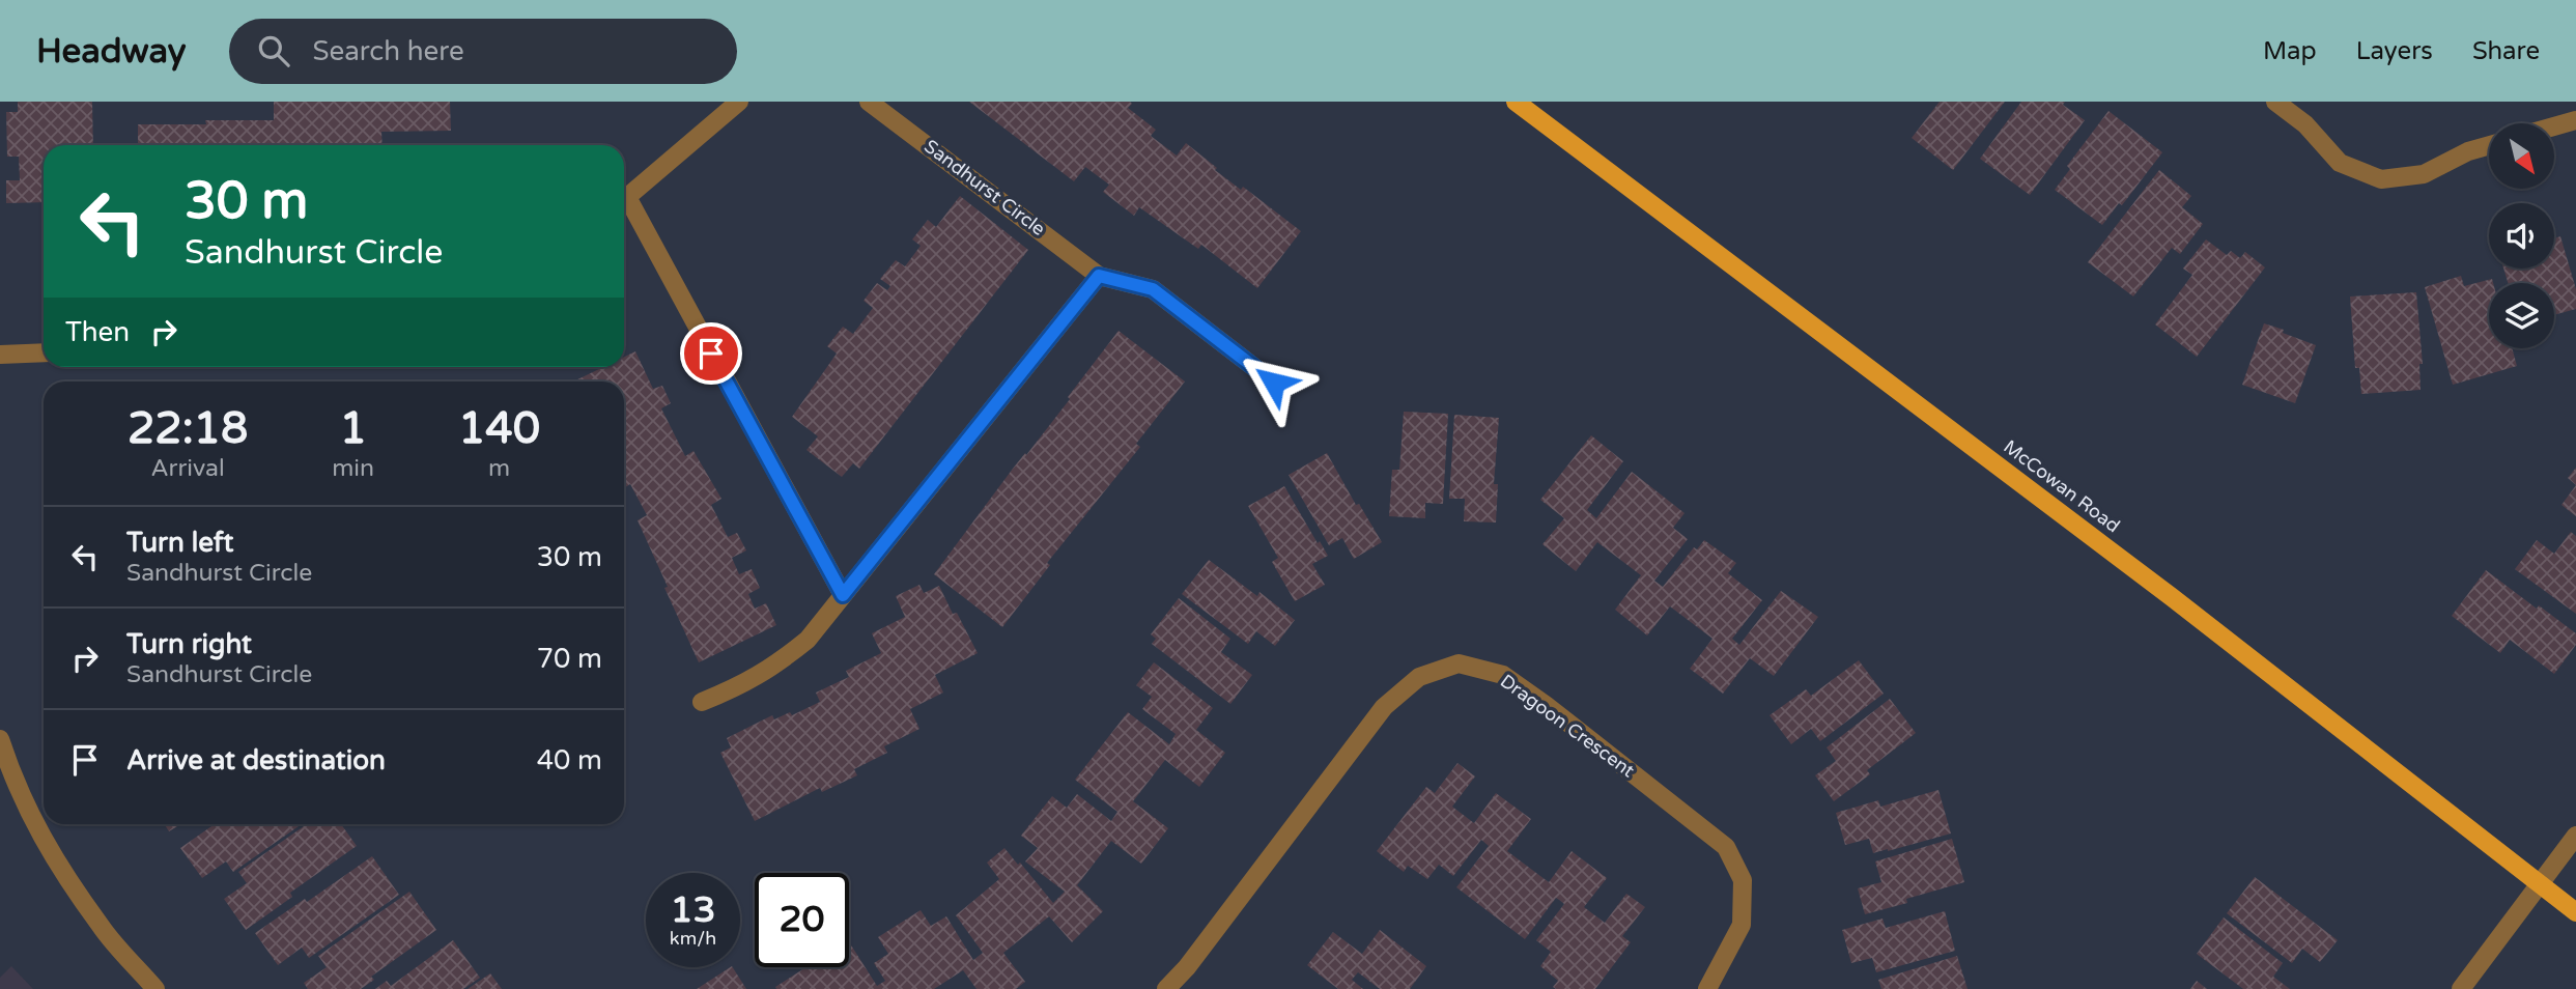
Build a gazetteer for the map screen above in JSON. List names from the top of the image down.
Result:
{
  "streets": {
    "main road": ["McCowan Road"],
    "street": ["Sandhurst Circle", "Dragoon Crescent"]
  },
  "north": "bottom right",
  "page": {
    "header": "Headway",
    "search": "Search here",
    "nav": ["Map", "Layers", "Share"],
    "turn": ["30 m", "Sandhurst Circle"],
    "then": "Then",
    "eta": [
      "22:18",
      "Arrival",
      "1",
      "min",
      "140",
      "m"
    ],
    "list": [
      {
        "name": "Turn left",
        "note": "Sandhurst Circle",
        "value": "30 m"
      },
      {
        "name": "Turn right",
        "note": "Sandhurst Circle",
        "value": "70 m"
      },
      {
        "name": "Arrive at destination",
        "value": "40 m"
      }
    ],
    "speed": "13 km/h",
    "limit": "20"
  }
}
